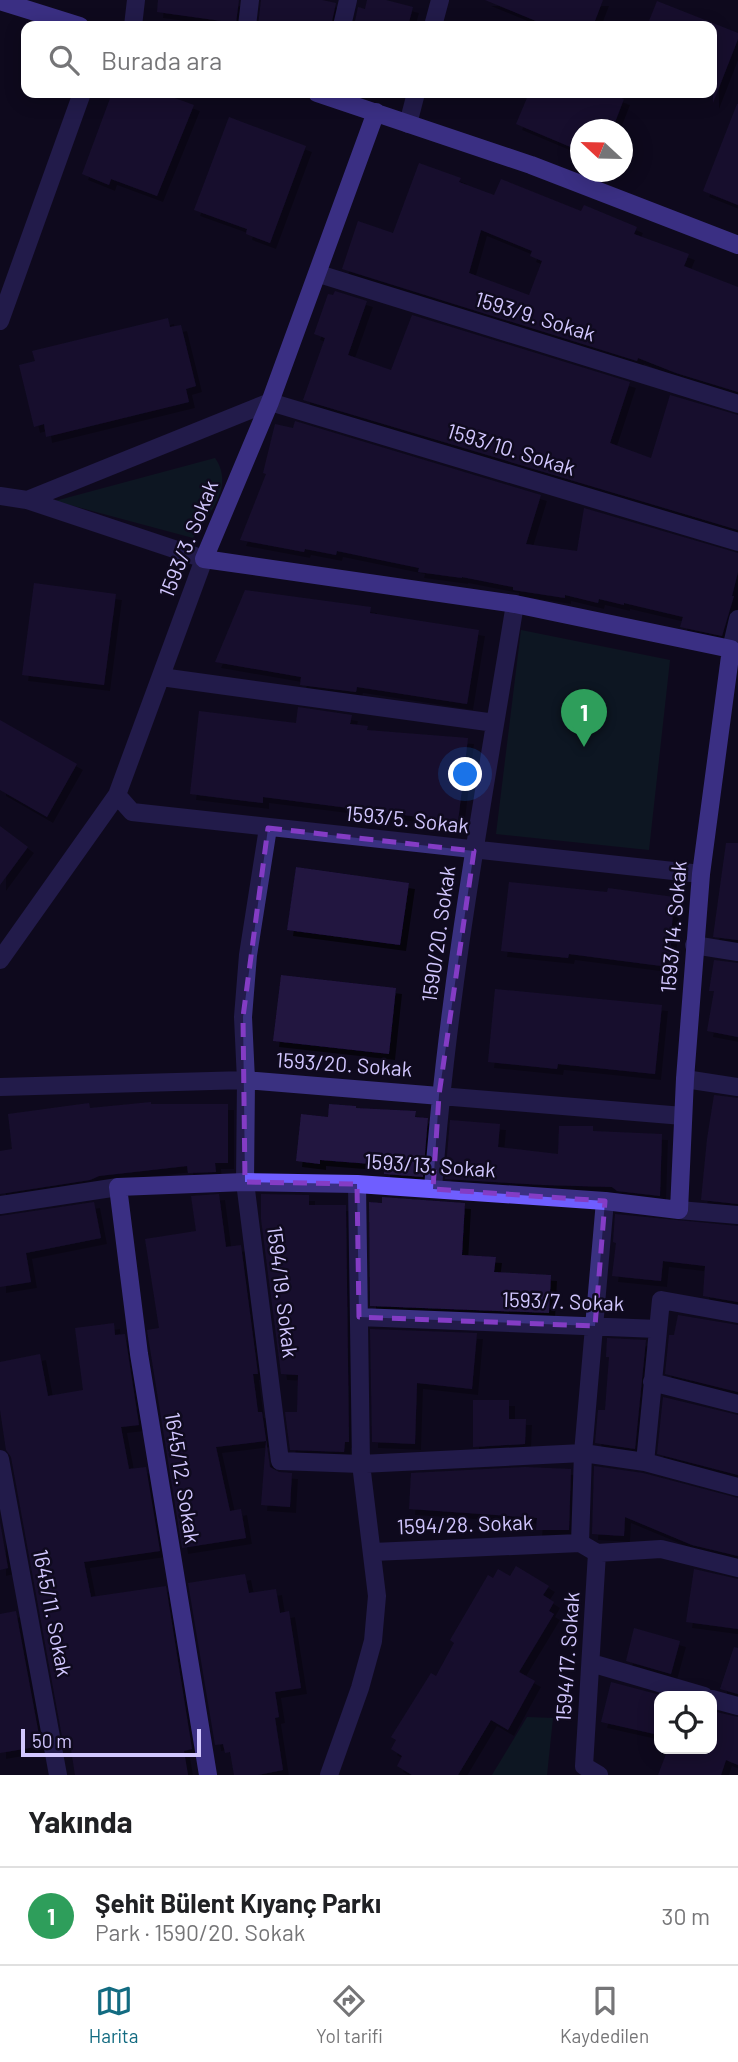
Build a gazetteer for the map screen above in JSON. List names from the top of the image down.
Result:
{
  "streets": {
    "street": [
      "1593/9. Sokak",
      "1593/10. Sokak",
      "1593/3. Sokak",
      "1593/5. Sokak",
      "1593/14. Sokak",
      "1590/20. Sokak",
      "1593/20. Sokak",
      "1593/13. Sokak",
      "1594/19. Sokak",
      "1593/7. Sokak",
      "1645/12. Sokak",
      "1594/28. Sokak",
      "1645/11. Sokak",
      "1594/17. Sokak"
    ]
  },
  "crossings": [
    ["1593/9. Sokak", "1593/3. Sokak"],
    ["1593/10. Sokak", "1593/3. Sokak"],
    ["1593/3. Sokak", "1593/5. Sokak"],
    ["1593/5. Sokak", "1593/14. Sokak"],
    ["1593/5. Sokak", "1590/20. Sokak"],
    ["1593/5. Sokak", "1594/19. Sokak"],
    ["1593/14. Sokak", "1593/20. Sokak"],
    ["1593/14. Sokak", "1593/13. Sokak"],
    ["1590/20. Sokak", "1593/20. Sokak"],
    ["1590/20. Sokak", "1593/13. Sokak"],
    ["1593/20. Sokak", "1594/19. Sokak"],
    ["1593/13. Sokak", "1594/19. Sokak"],
    ["1593/13. Sokak", "1645/12. Sokak"]
  ],
  "scale_bar": "50 m",
  "north": "left",
  "page": {
    "search": "Burada ara",
    "pins": "1",
    "scale": "50 m",
    "heading": "Yakında",
    "list": [
      {
        "mark": "1",
        "name": "Şehit Bülent Kıyanç Parkı",
        "note": "Park · 1590/20. Sokak",
        "value": "30 m"
      }
    ],
    "nav": ["Harita", "Yol tarifi", "Kaydedilen"]
  }
}
